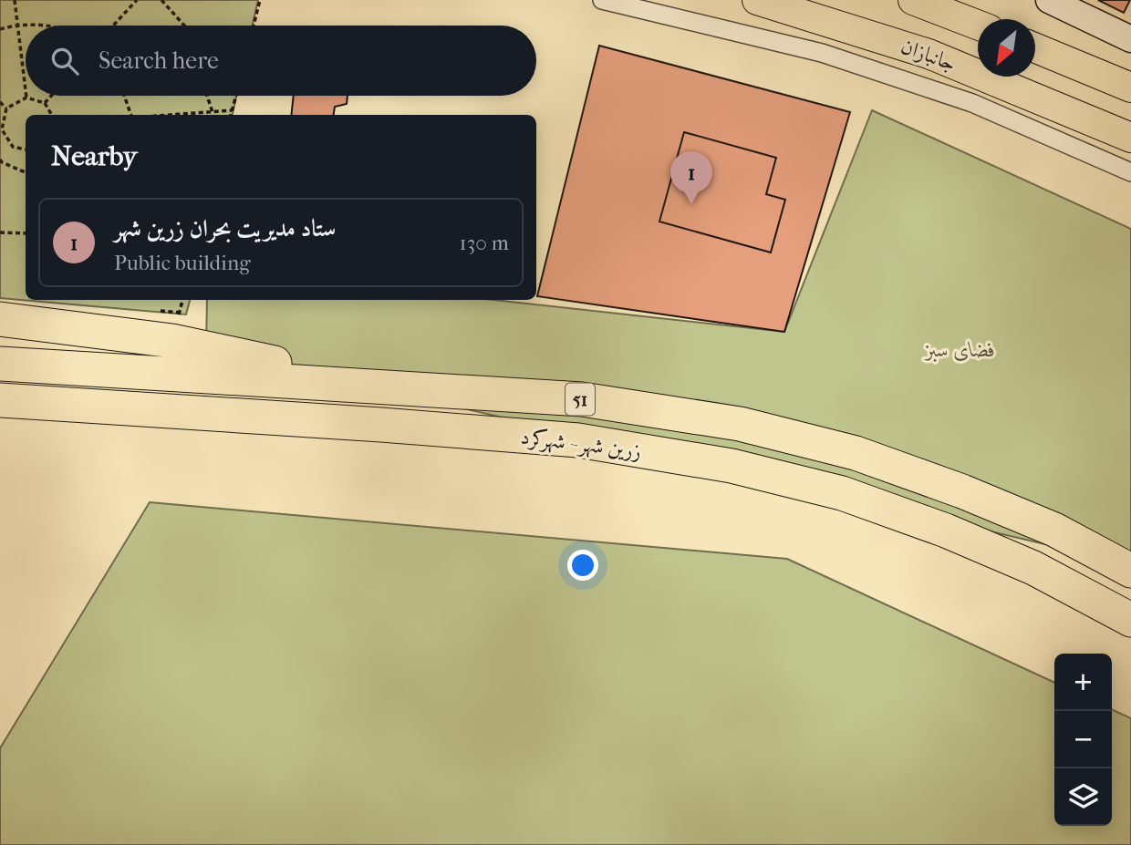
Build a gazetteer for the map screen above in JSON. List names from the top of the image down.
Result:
{
  "streets": {
    "highway": ["51", "زرین شهر - شهرکرد"],
    "main road": ["جانبازان"]
  },
  "crossings": [
    ["51", "زرین شهر - شهرکرد"]
  ],
  "parks": ["فضای سبز"],
  "north": "bottom left",
  "page": {
    "search": "Search here",
    "heading": "Nearby",
    "pins": "1",
    "list": [
      {
        "mark": "1",
        "name": "ستاد مدیریت بحران زرین شهر",
        "note": "Public building",
        "value": "130 m"
      }
    ],
    "map_buttons": ["+", "−"]
  }
}
